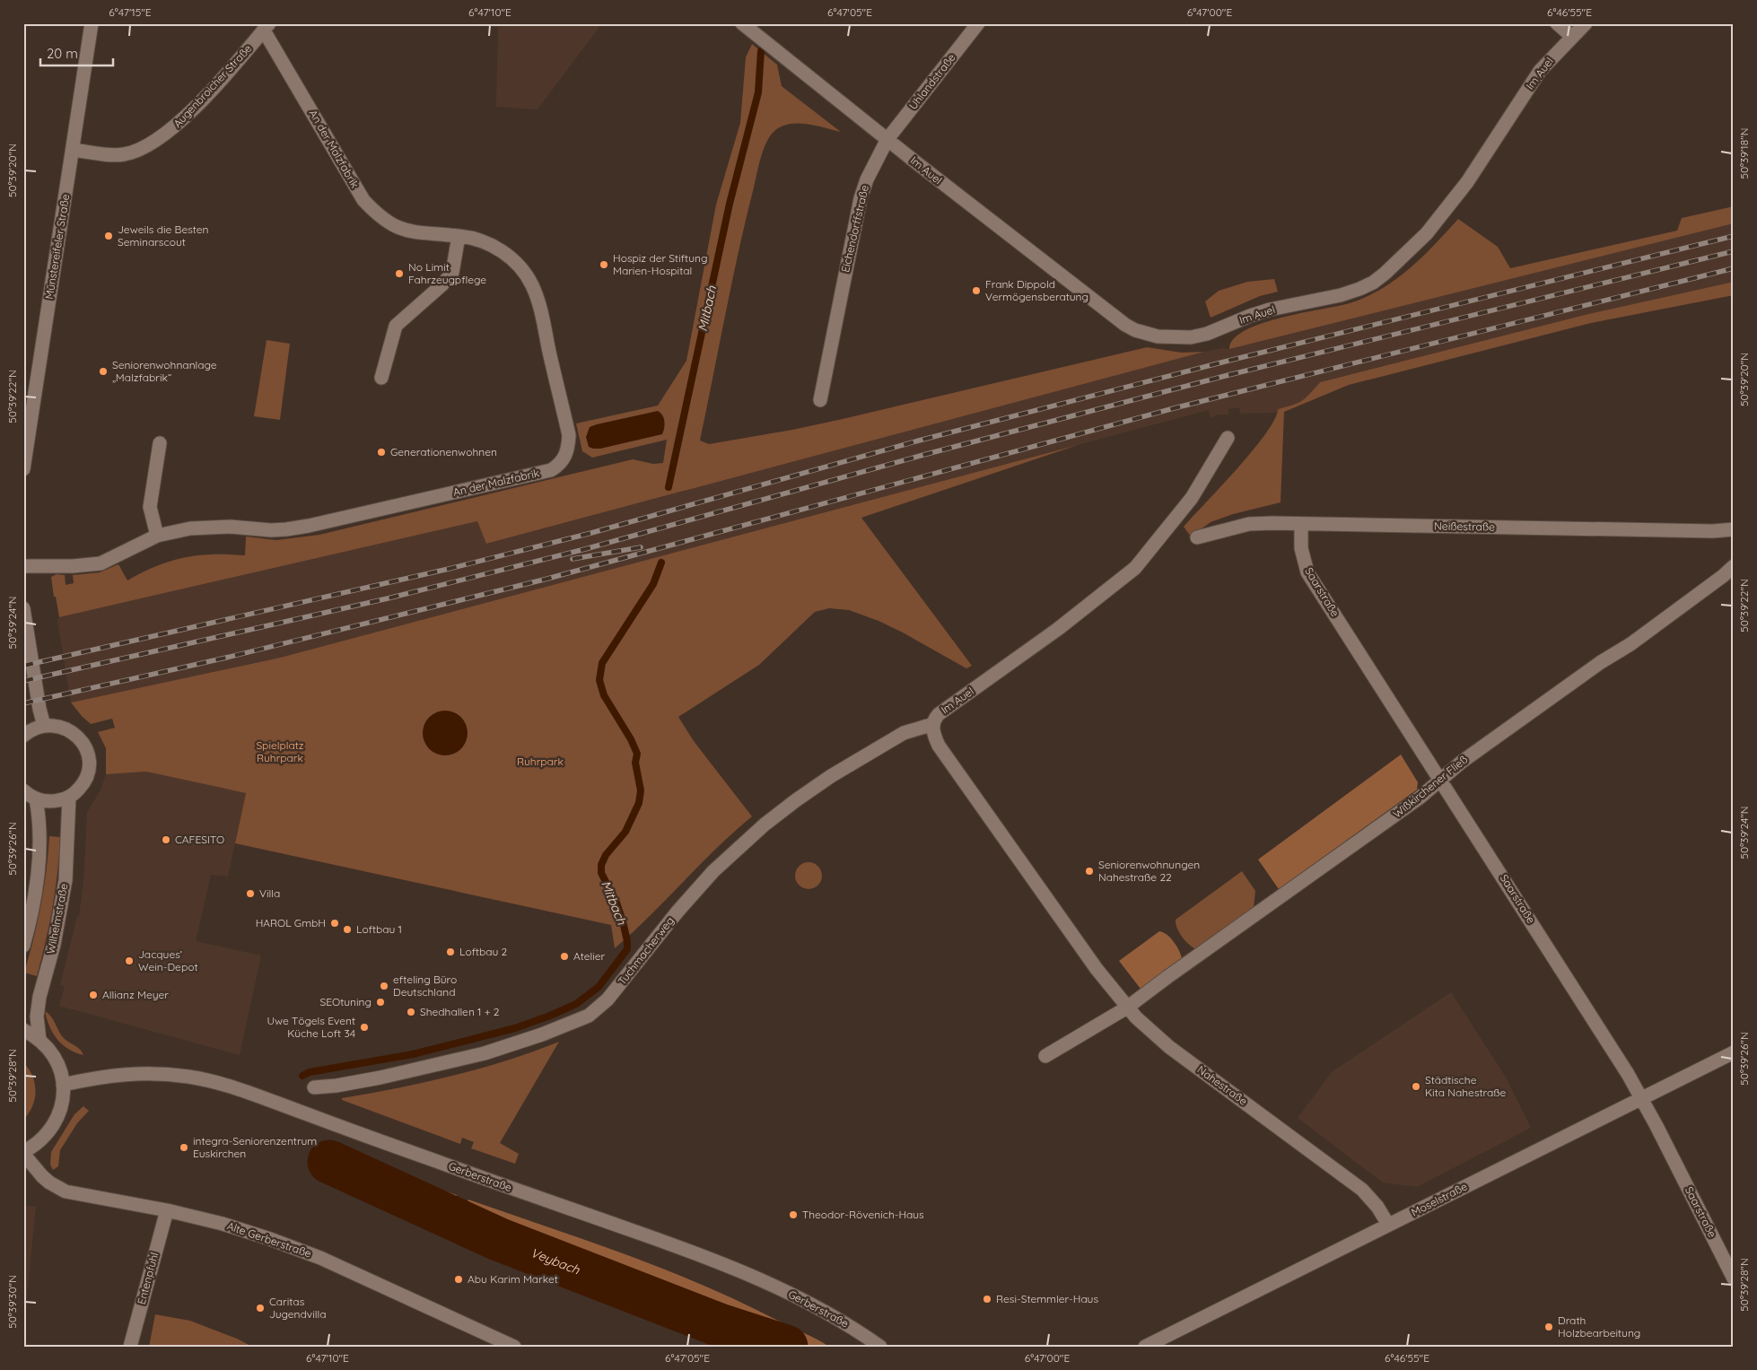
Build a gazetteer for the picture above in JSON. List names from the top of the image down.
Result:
{
  "streets": {
    "street": [
      "Im Auel",
      "Uhlandstraße",
      "Augenbroicher Straße",
      "An der Malzfabrik",
      "Eichendorffstraße",
      "Münstereifeler Straße",
      "Neißestraße",
      "Saarstraße",
      "Wißkirchener Fließ",
      "Wilhelmstraße",
      "Tuchmacherweg",
      "Nahestraße",
      "Gerberstraße",
      "Moselstraße",
      "Alte Gerberstraße",
      "Entenpfuhl"
    ]
  },
  "crossings": [
    ["Im Auel", "Uhlandstraße"],
    ["Im Auel", "Eichendorffstraße"],
    ["Im Auel", "Wißkirchener Fließ"],
    ["Im Auel", "Tuchmacherweg"],
    ["Im Auel", "Nahestraße"],
    ["Uhlandstraße", "Eichendorffstraße"],
    ["Augenbroicher Straße", "An der Malzfabrik"],
    ["Augenbroicher Straße", "Münstereifeler Straße"],
    ["Neißestraße", "Saarstraße"],
    ["Saarstraße", "Wißkirchener Fließ"],
    ["Saarstraße", "Moselstraße"],
    ["Wißkirchener Fließ", "Nahestraße"],
    ["Nahestraße", "Moselstraße"],
    ["Alte Gerberstraße", "Entenpfuhl"]
  ],
  "water": ["Mitbach", "Veybach"],
  "parks": ["Spielplatz Ruhrpark", "Ruhrpark"],
  "places": [
    "Jeweils die Besten Seminarscout",
    "Hospiz der Stiftung Marien-Hospital",
    "No Limit Fahrzeugpflege",
    "Frank Dippold Vermögensberatung",
    "Seniorenwohnanlage „Malzfabrik“",
    "Generationenwohnen",
    "CAFESITO",
    "Seniorenwohnungen Nahestraße 22",
    "Villa",
    "HAROL GmbH",
    "Loftbau 1",
    "Loftbau 2",
    "Atelier",
    "Jacques’ Wein-Depot",
    "efteling Büro Deutschland",
    "Allianz Meyer",
    "SEOtuning",
    "Shedhallen 1 + 2",
    "Uwe Tögels Event Küche Loft 34",
    "Städtische Kita Nahestraße",
    "integra-Seniorenzentrum Euskirchen",
    "Theodor-Rövenich-Haus",
    "Abu Karim Market",
    "Resi-Stemmler-Haus",
    "Caritas Jugendvilla",
    "Drath Holzbearbeitung"
  ],
  "scale_bar": "20 m",
  "coordinates": [
    "6°47'15\"E",
    "6°47'10\"E",
    "6°47'05\"E",
    "6°47'00\"E",
    "6°46'55\"E",
    "50°39'18\"N",
    "50°39'20\"N",
    "50°39'22\"N",
    "50°39'24\"N",
    "50°39'26\"N",
    "50°39'28\"N",
    "50°39'30\"N"
  ]
}
